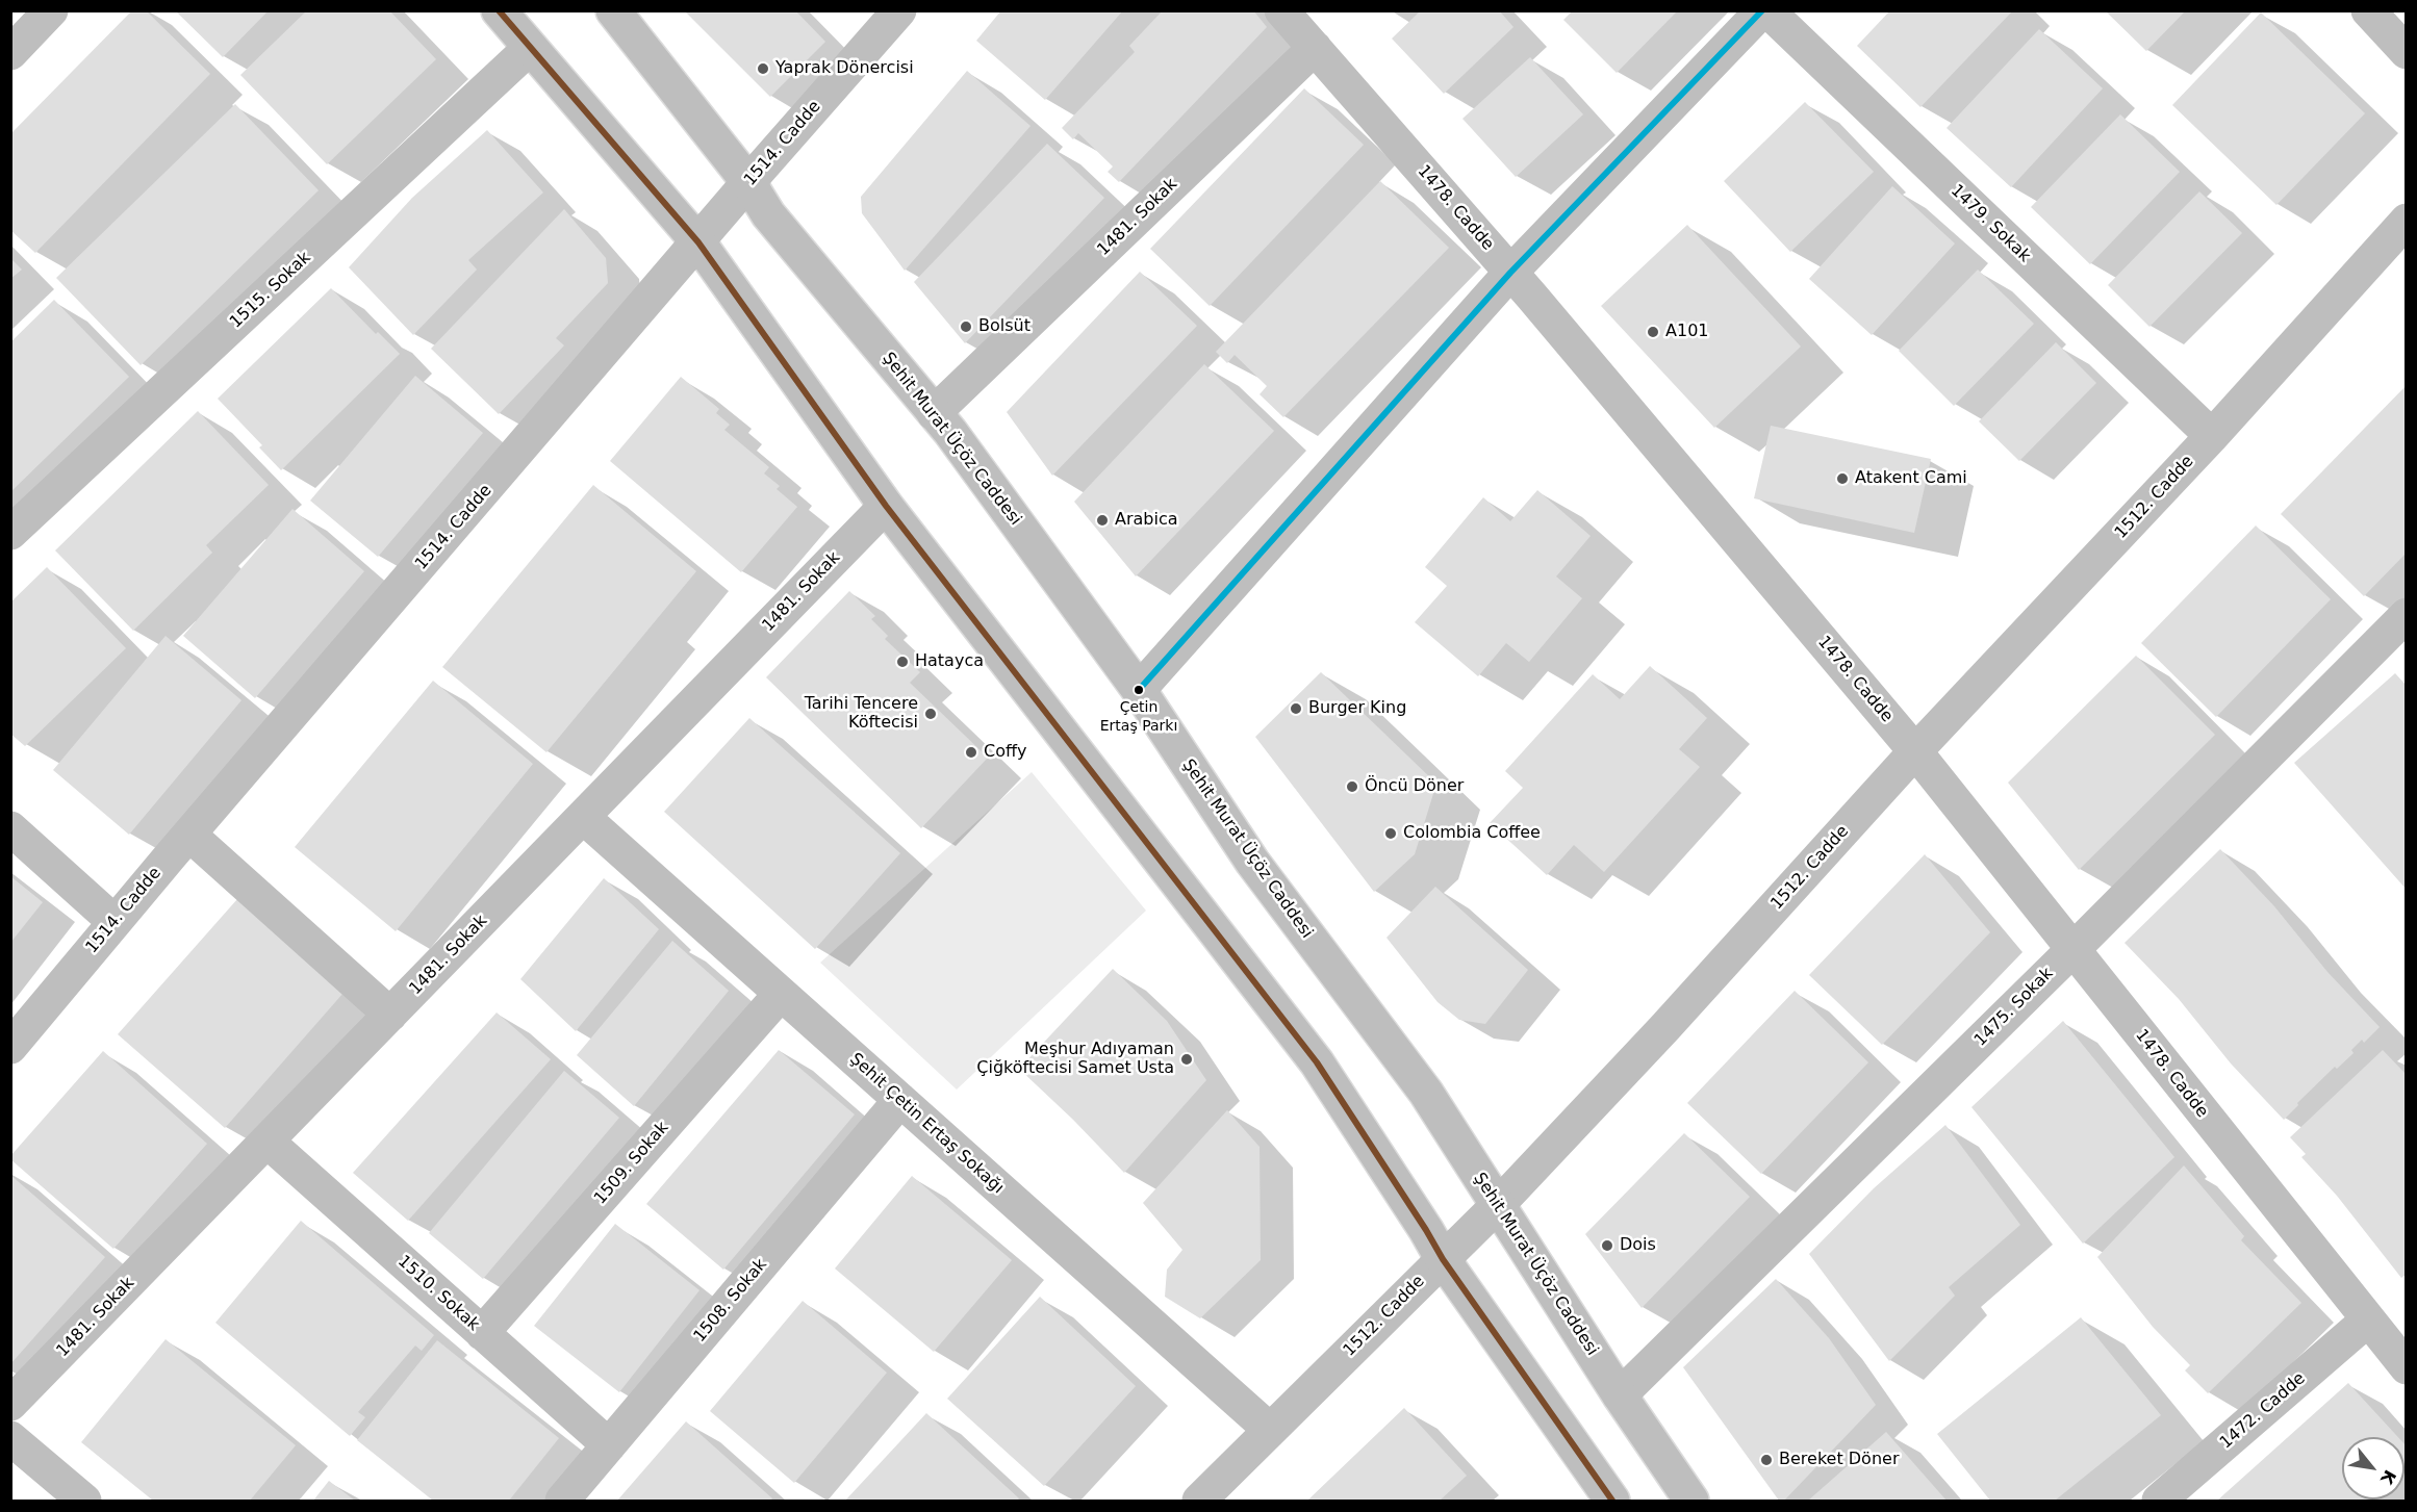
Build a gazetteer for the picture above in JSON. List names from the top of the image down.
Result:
{
  "streets": {
    "street": [
      "1514. Cadde",
      "1478. Cadde",
      "1481. Sokak",
      "1479. Sokak",
      "1515. Sokak",
      "Şehit Murat Üçöz Caddesi",
      "1512. Cadde",
      "1475. Sokak",
      "Şehit Çetin Ertaş Sokağı",
      "1509. Sokak",
      "1510. Sokak",
      "1508. Sokak",
      "1472. Cadde"
    ]
  },
  "crossings": [
    ["1514. Cadde", "Şehit Murat Üçöz Caddesi"],
    ["1478. Cadde", "1481. Sokak"],
    ["1478. Cadde", "1512. Cadde"],
    ["1478. Cadde", "1475. Sokak"],
    ["1478. Cadde", "1472. Cadde"],
    ["1481. Sokak", "Şehit Murat Üçöz Caddesi"],
    ["1481. Sokak", "Şehit Çetin Ertaş Sokağı"],
    ["1481. Sokak", "1510. Sokak"],
    ["1479. Sokak", "1512. Cadde"],
    ["Şehit Murat Üçöz Caddesi", "1512. Cadde"],
    ["Şehit Murat Üçöz Caddesi", "1475. Sokak"],
    ["1512. Cadde", "Şehit Çetin Ertaş Sokağı"],
    ["Şehit Çetin Ertaş Sokağı", "1509. Sokak"],
    ["Şehit Çetin Ertaş Sokağı", "1508. Sokak"],
    ["1509. Sokak", "1510. Sokak"],
    ["1510. Sokak", "1508. Sokak"]
  ],
  "places": [
    "Yaprak Dönercisi",
    "Bolsüt",
    "A101",
    "Atakent Cami",
    "Arabica",
    "Hatayca",
    "Çetin Ertaş Parkı",
    "Burger King",
    "Tarihi Tencere Köftecisi",
    "Coffy",
    "Öncü Döner",
    "Colombia Coffee",
    "Meşhur Adıyaman Çiğköftecisi Samet Usta",
    "Dois",
    "Bereket Döner"
  ],
  "north": "bottom right"
}
